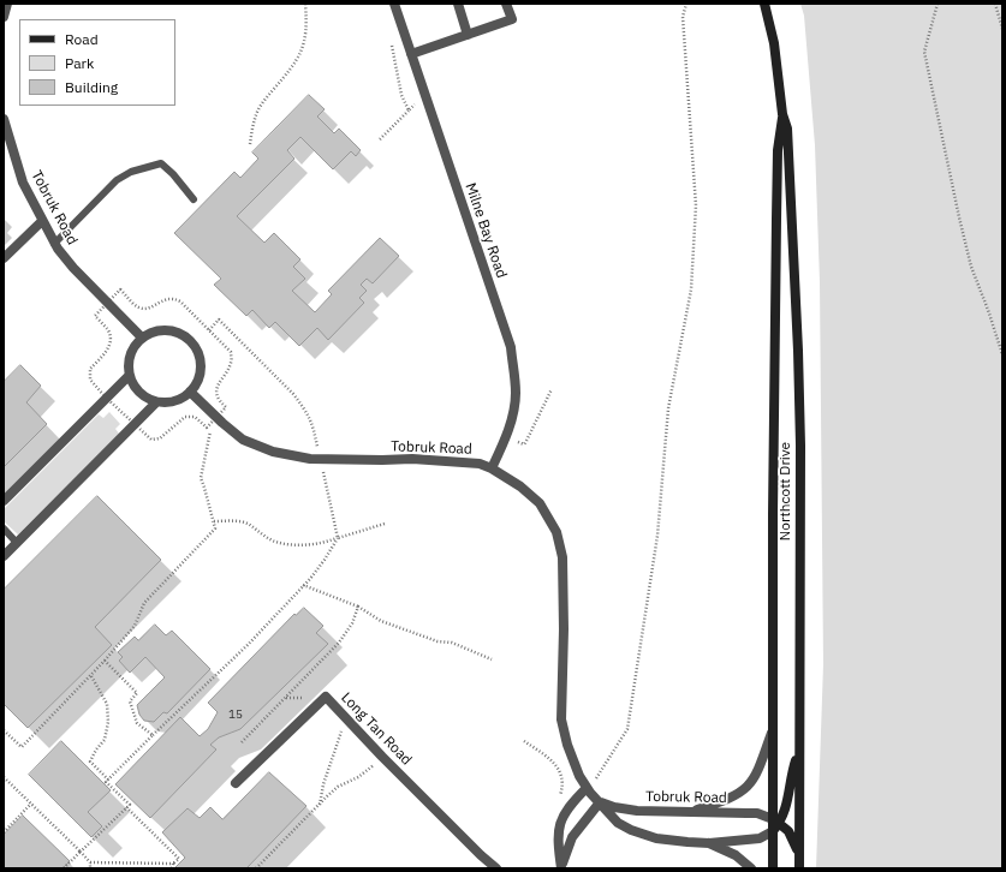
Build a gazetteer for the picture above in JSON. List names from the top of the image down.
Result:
{
  "streets": {
    "street": [
      "Tobruk Road",
      "Milne Bay Road",
      "Northcott Drive",
      "Long Tan Road"
    ]
  },
  "crossings": [
    ["Tobruk Road", "Milne Bay Road"],
    ["Tobruk Road", "Northcott Drive"]
  ],
  "house_numbers": ["15"],
  "legend": ["Road", "Park", "Building"]
}
